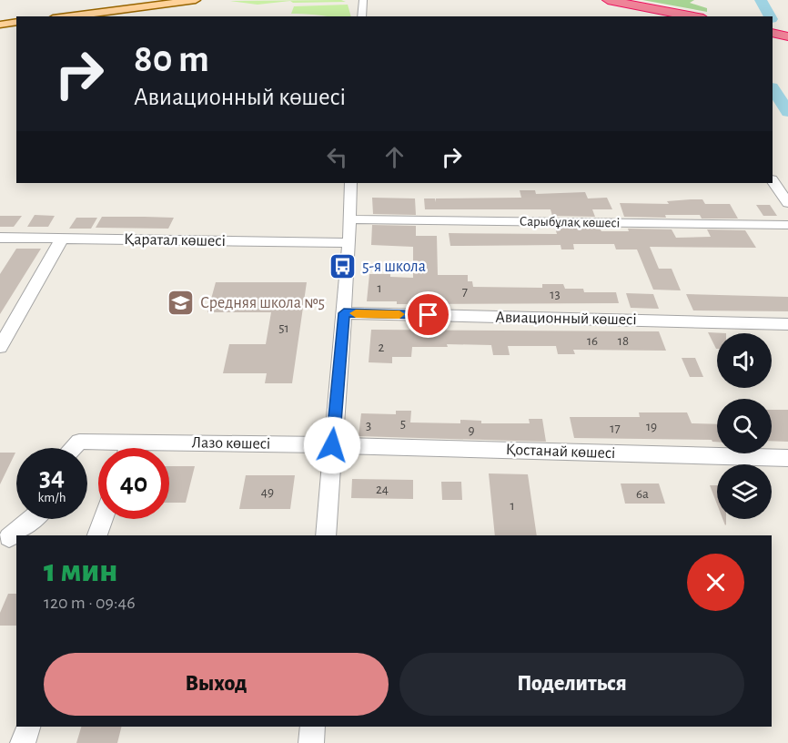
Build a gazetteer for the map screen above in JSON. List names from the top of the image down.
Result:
{
  "streets": {
    "street": [
      "Сарыбұлақ көшесі",
      "Қаратал көшесі",
      "Авиационный көшесі",
      "Лазо көшесі",
      "Қостанай көшесі"
    ]
  },
  "crossings": [
    ["Лазо көшесі", "Қостанай көшесі"]
  ],
  "places": {
    "bus stop": ["5-я школа"],
    "school or university": ["Средняя школа №5"]
  },
  "house_numbers": [
    "1",
    "7",
    "13",
    "51",
    "16",
    "18",
    "2",
    "5",
    "3",
    "19",
    "17",
    "9",
    "24",
    "49",
    "6а",
    "1"
  ],
  "page": {
    "turn": ["80 m", "Авиационный көшесі"],
    "speed": "34 km/h",
    "limit": "40",
    "heading": ["1 мин", "120 m · 09:46"],
    "buttons": ["Выход", "Поделиться"]
  }
}
